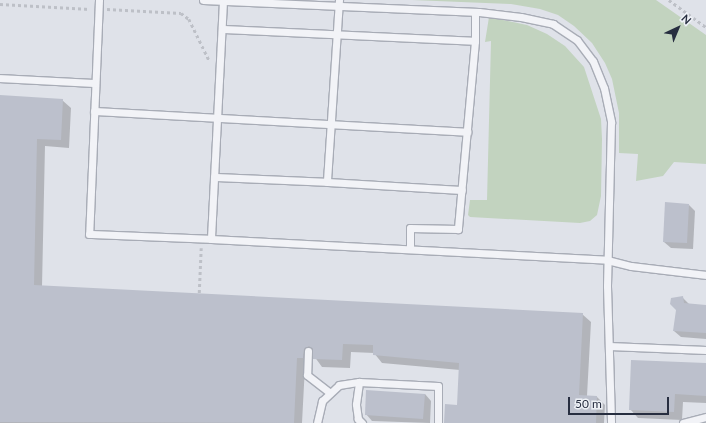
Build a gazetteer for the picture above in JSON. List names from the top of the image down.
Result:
{
  "scale_bar": "50 m",
  "north": "top right"
}
